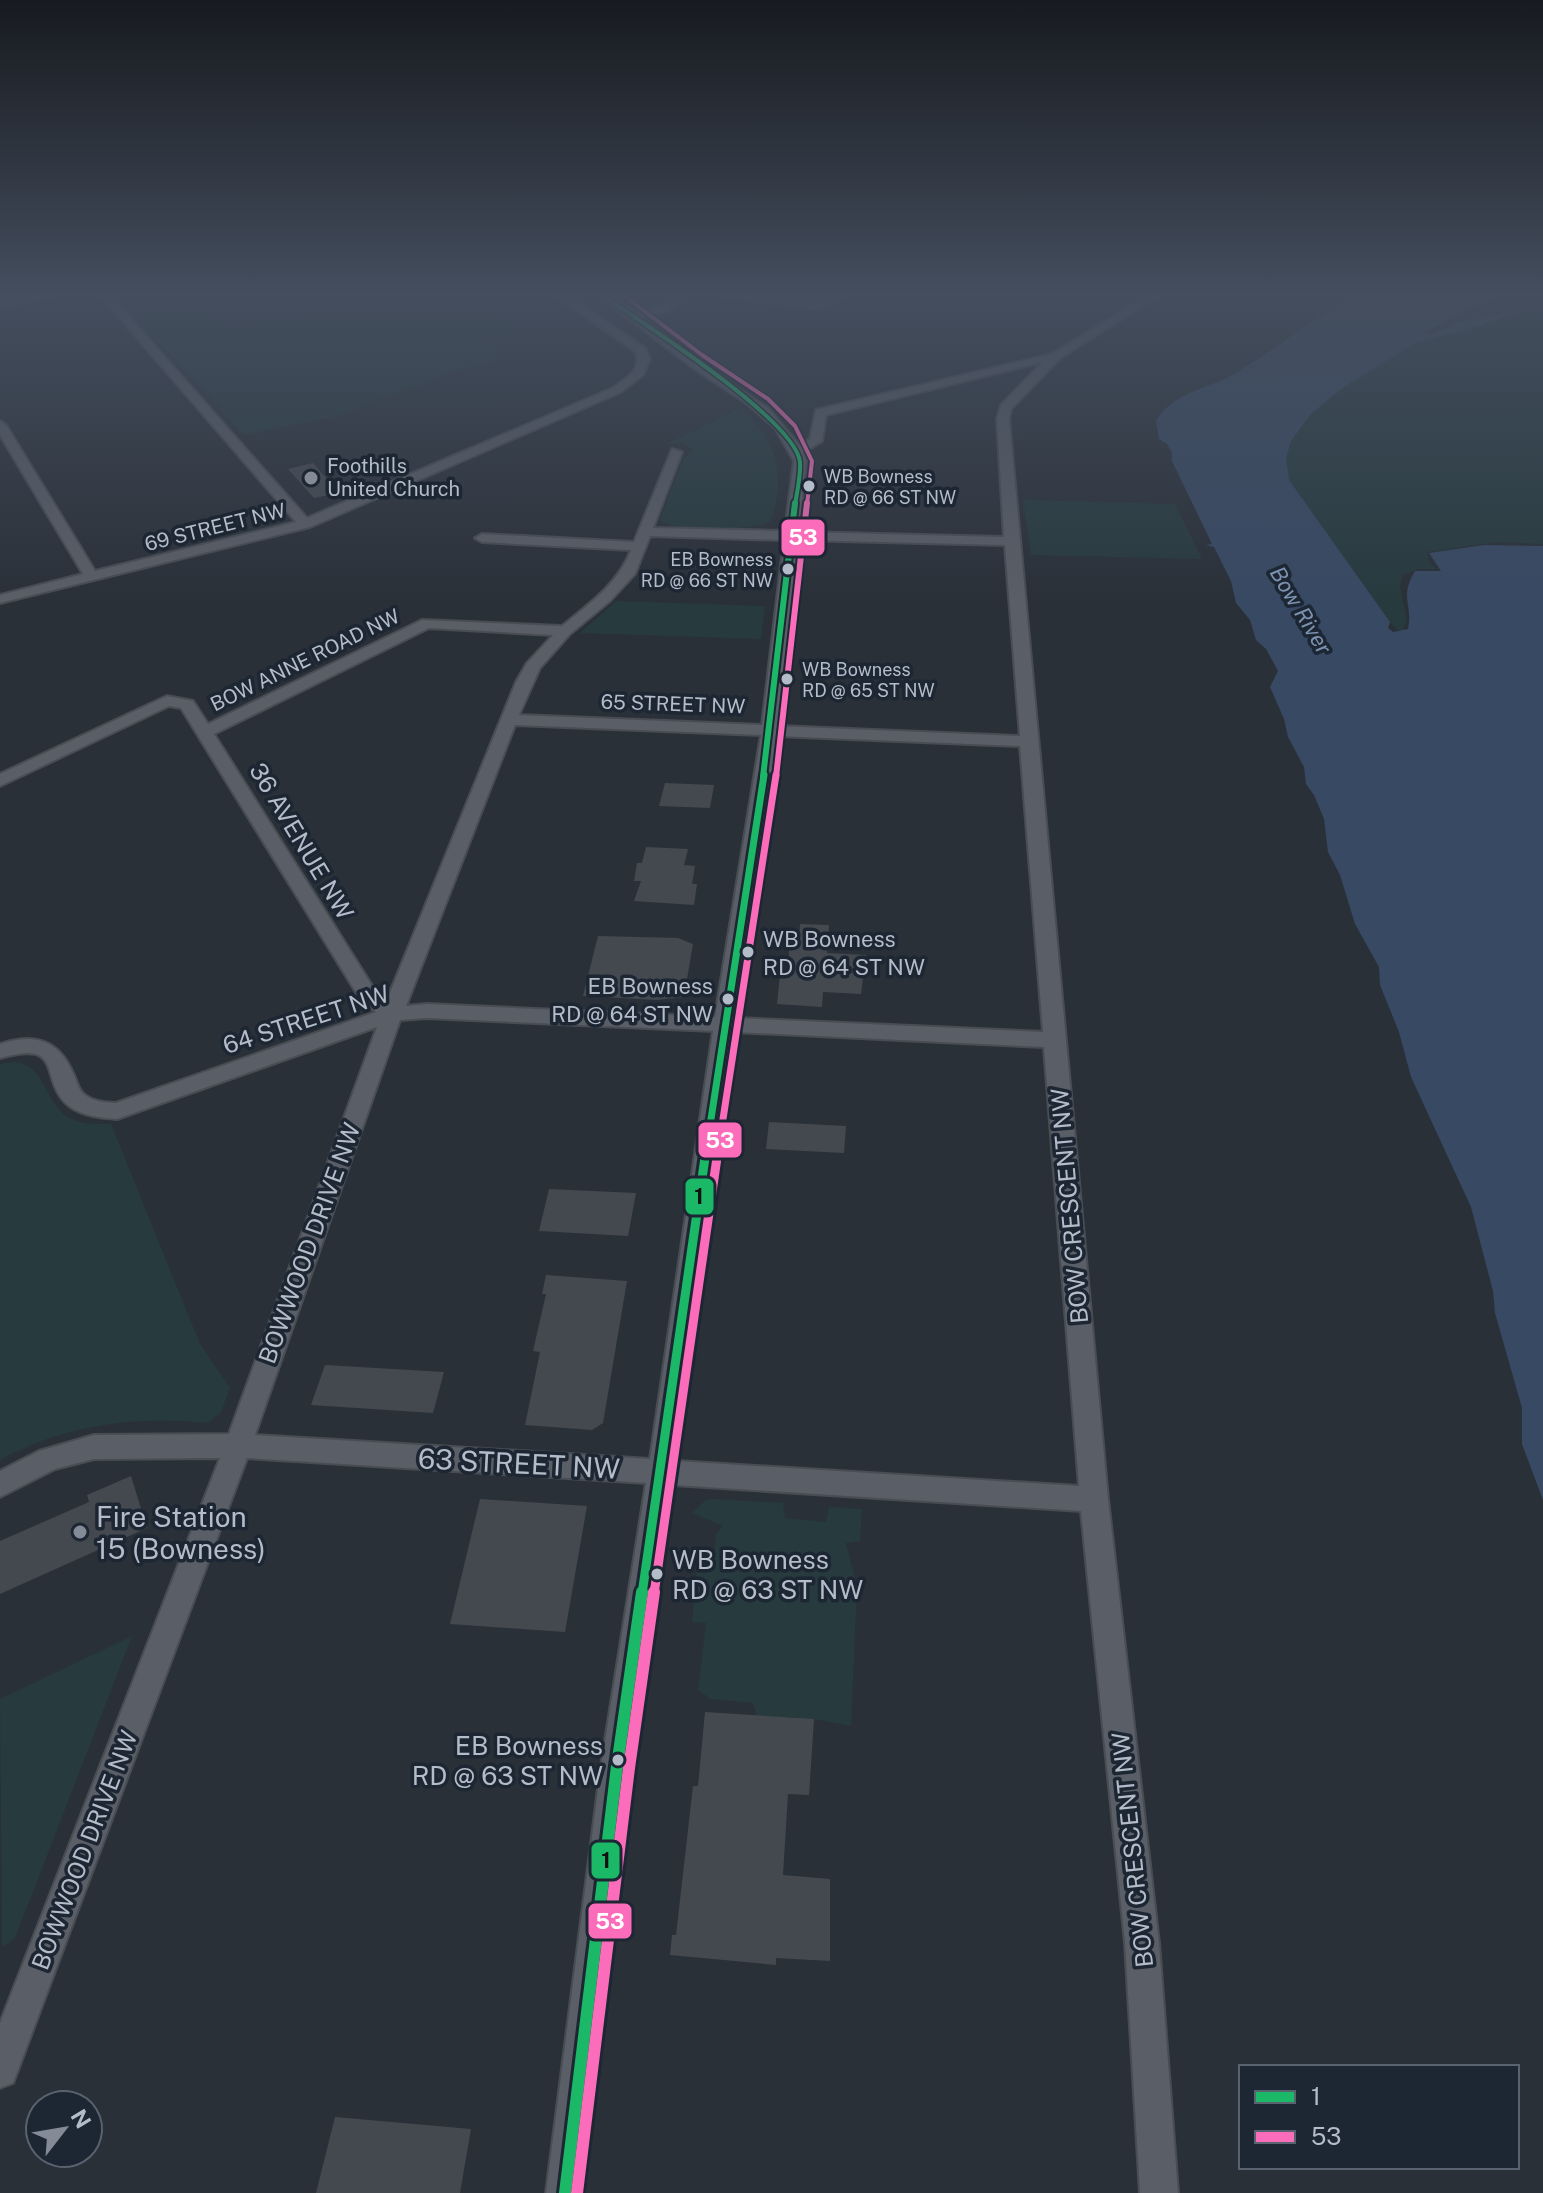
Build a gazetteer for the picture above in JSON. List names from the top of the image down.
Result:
{
  "streets": {
    "street": [
      "69 STREET NW",
      "BOW ANNE ROAD NW",
      "65 STREET NW",
      "36 AVENUE NW",
      "64 STREET NW",
      "BOW CRESCENT NW",
      "BOWWOOD DRIVE NW",
      "63 STREET NW"
    ]
  },
  "crossings": [
    ["BOW ANNE ROAD NW", "36 AVENUE NW"],
    ["BOW ANNE ROAD NW", "BOWWOOD DRIVE NW"],
    ["65 STREET NW", "BOW CRESCENT NW"],
    ["65 STREET NW", "BOWWOOD DRIVE NW"],
    ["36 AVENUE NW", "64 STREET NW"],
    ["36 AVENUE NW", "BOWWOOD DRIVE NW"],
    ["64 STREET NW", "BOW CRESCENT NW"],
    ["64 STREET NW", "BOWWOOD DRIVE NW"],
    ["BOW CRESCENT NW", "63 STREET NW"],
    ["BOWWOOD DRIVE NW", "63 STREET NW"]
  ],
  "water": ["Bow River"],
  "places": [
    "Foothills United Church",
    "WB Bowness RD @ 66 ST NW",
    "EB Bowness RD @ 66 ST NW",
    "WB Bowness RD @ 65 ST NW",
    "WB Bowness RD @ 64 ST NW",
    "EB Bowness RD @ 64 ST NW",
    "Fire Station 15 (Bowness)",
    "WB Bowness RD @ 63 ST NW",
    "EB Bowness RD @ 63 ST NW"
  ],
  "lines": ["transit line 1", "transit line 53"],
  "legend": ["1", "53"],
  "north": "top right"
}
